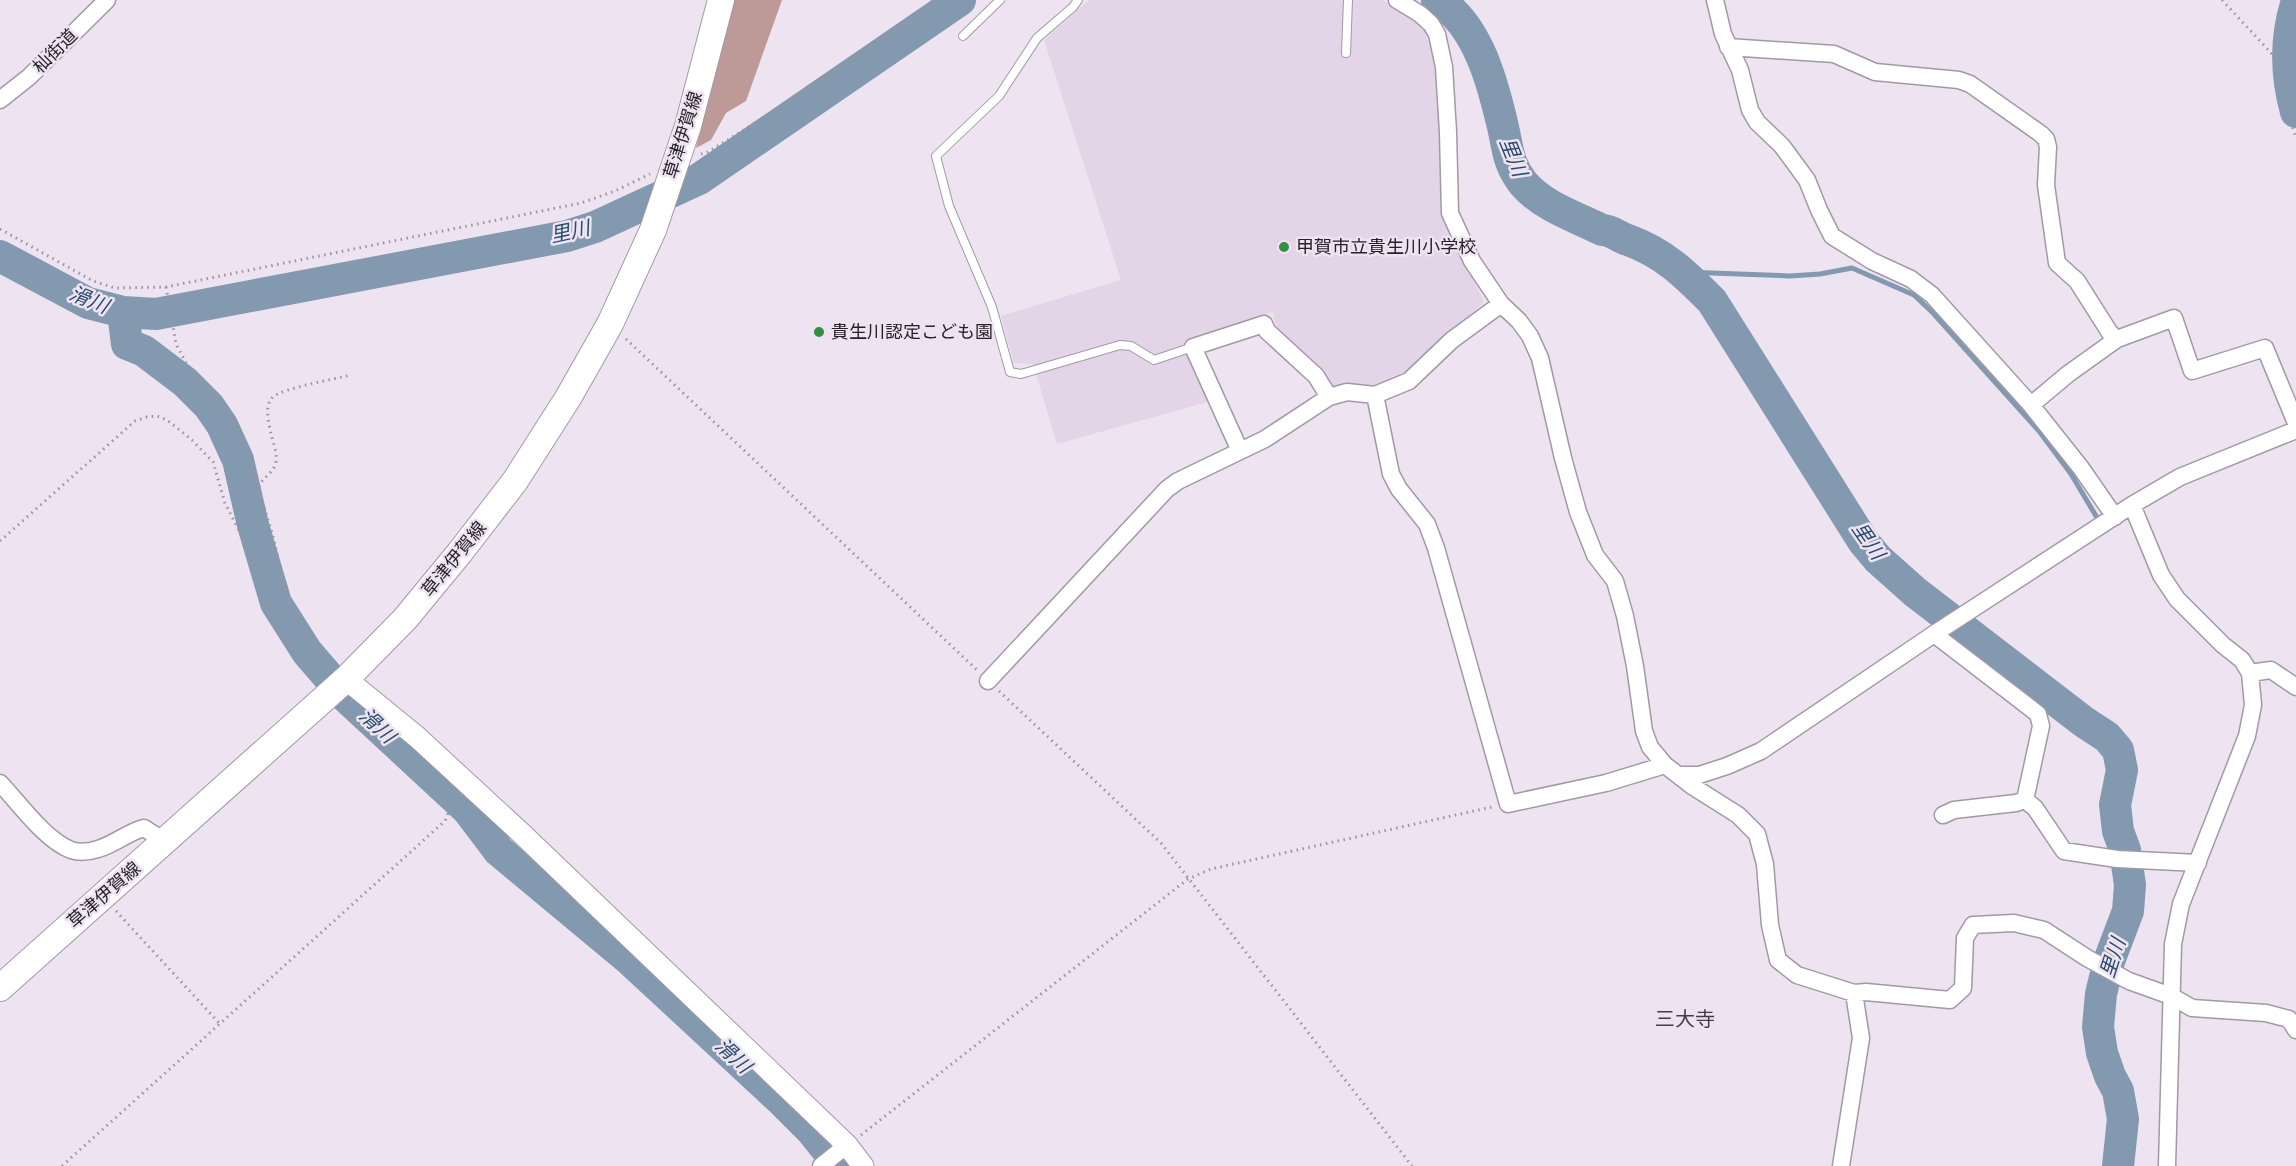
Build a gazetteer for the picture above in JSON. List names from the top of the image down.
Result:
{
  "streets": {
    "main road": ["草津伊賀線"],
    "street": ["杣街道"]
  },
  "districts": ["三大寺"],
  "water": ["里川", "滑川"],
  "places": ["甲賀市立貴生川小学校", "貴生川認定こども園"]
}
